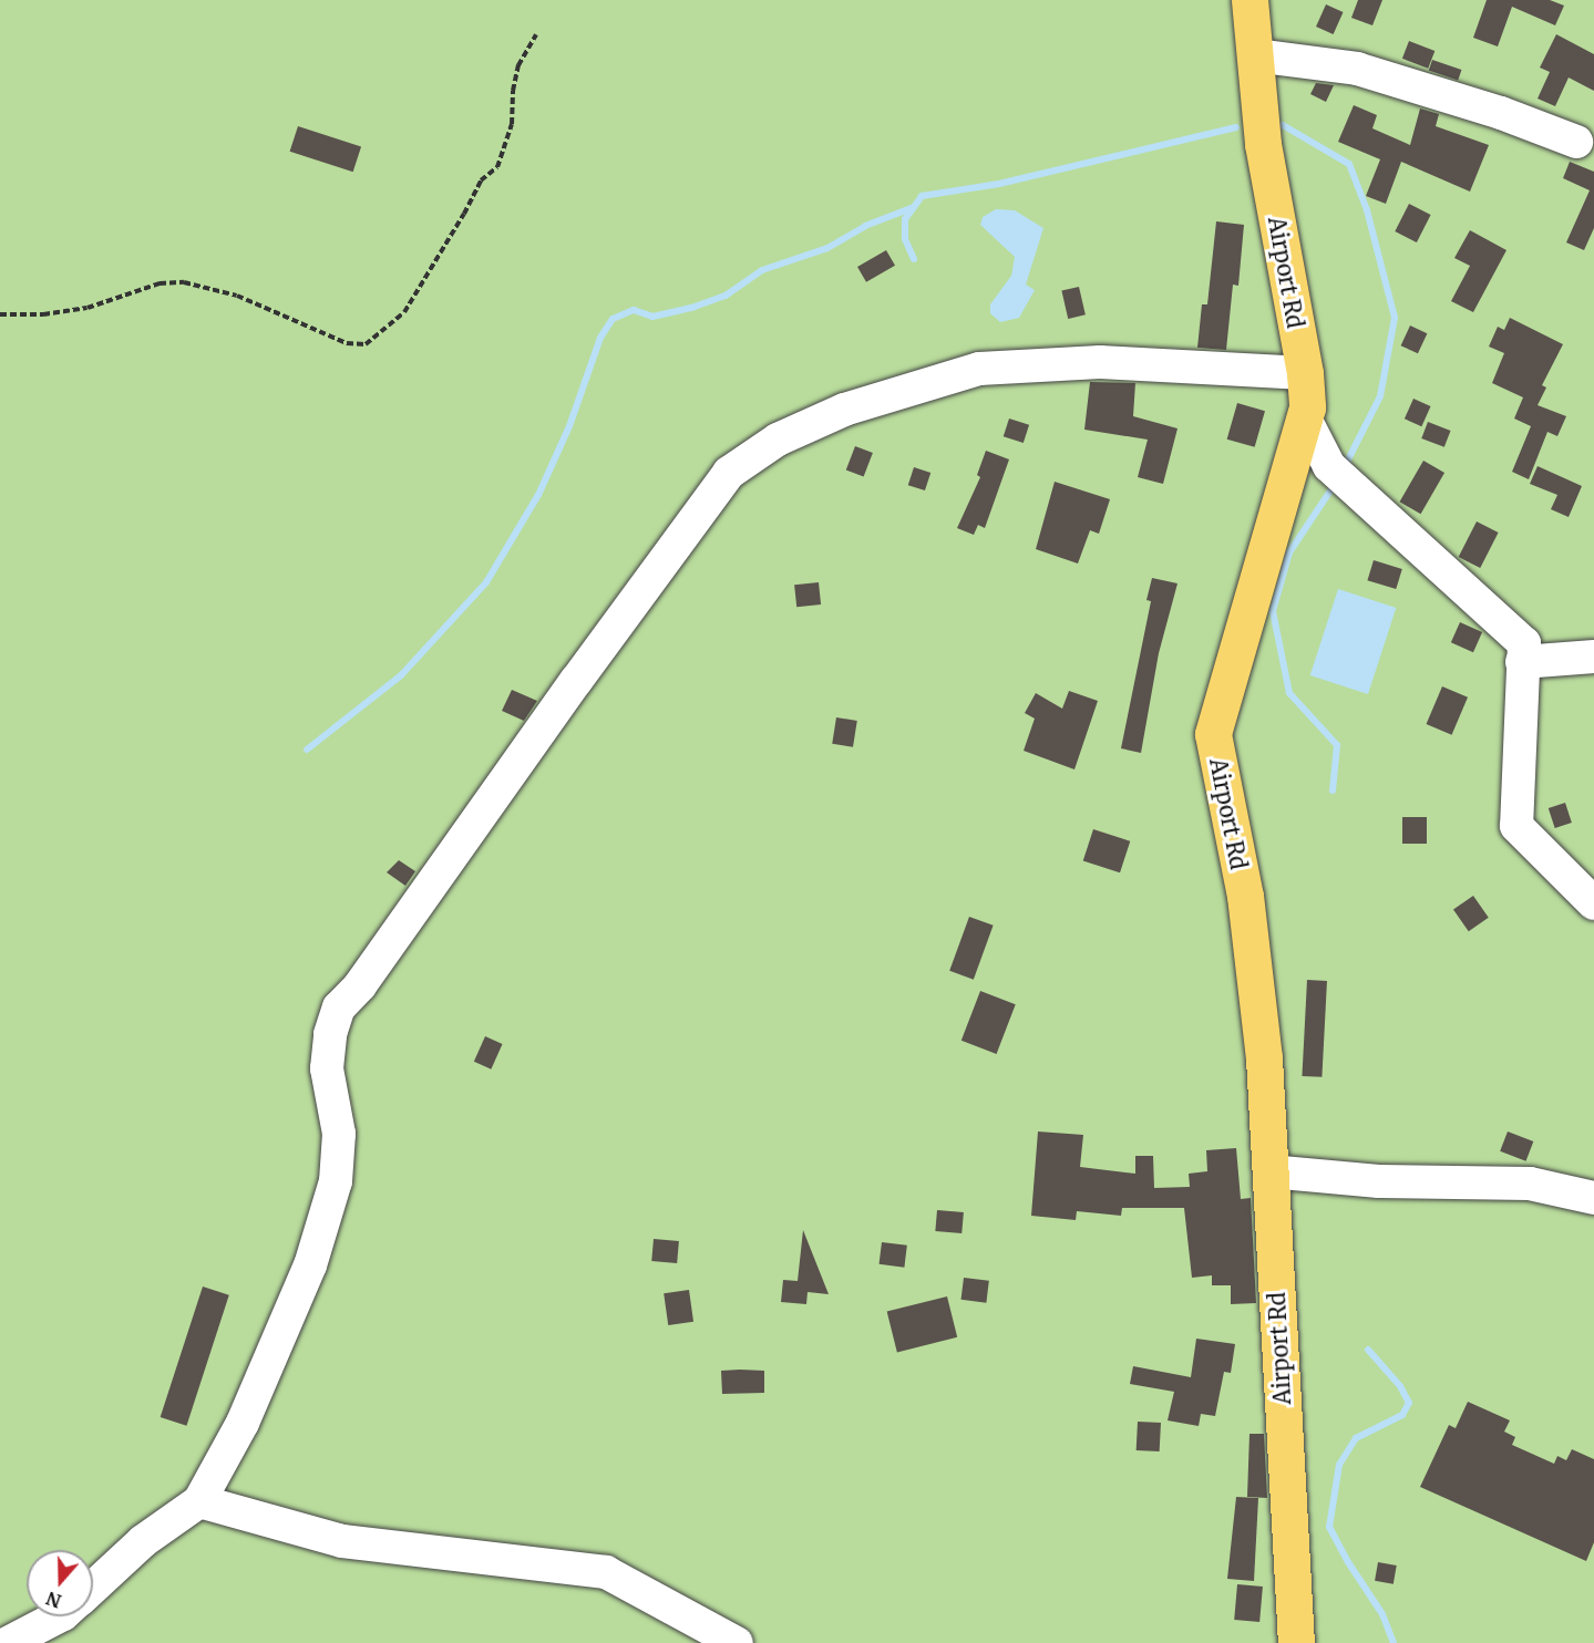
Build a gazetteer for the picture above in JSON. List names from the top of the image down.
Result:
{
  "streets": {
    "main road": ["Airport Rd"]
  },
  "north": "bottom"
}
